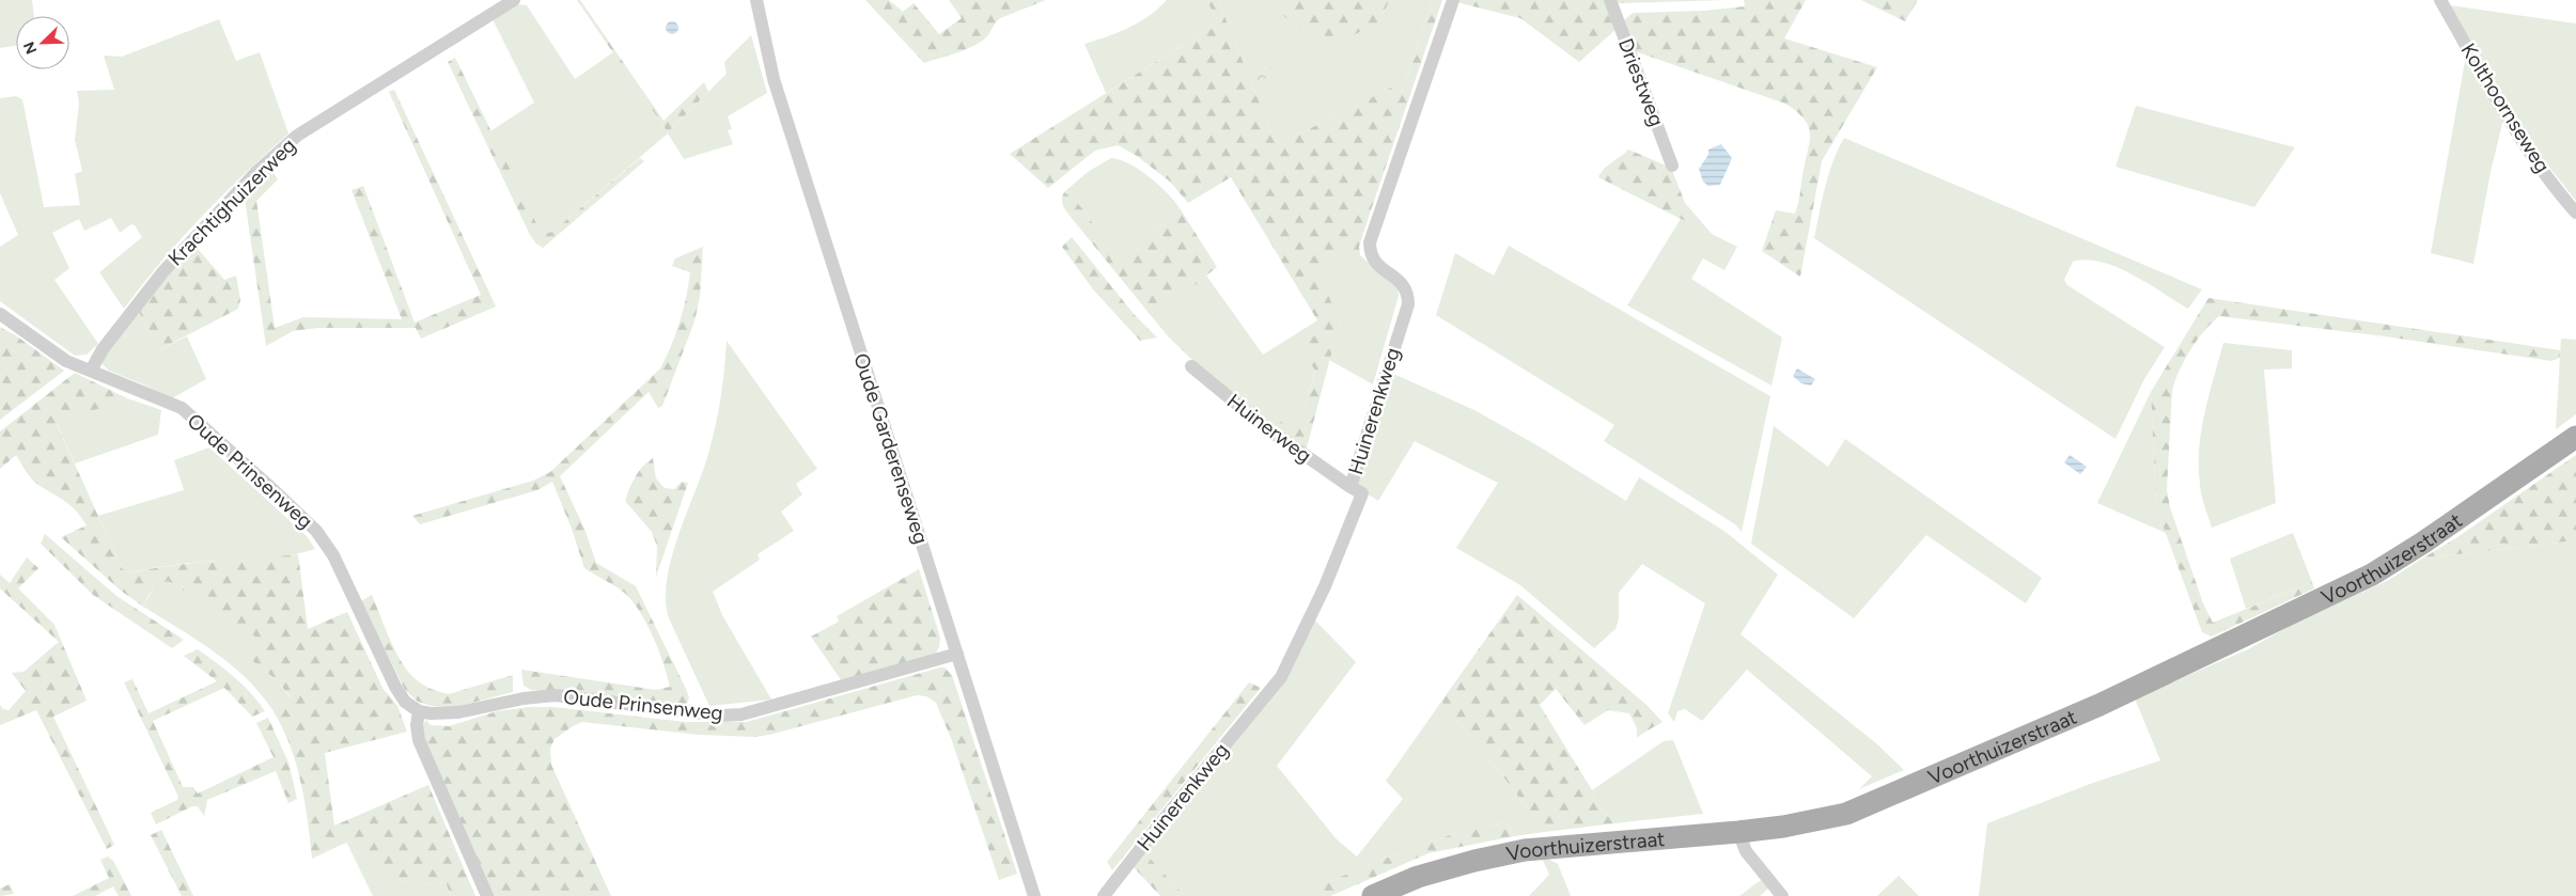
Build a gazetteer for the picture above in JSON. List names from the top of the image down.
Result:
{
  "streets": {
    "main road": ["Voorthuizerstraat"],
    "street": [
      "Driestweg",
      "Kolthoornseweg",
      "Krachtighuizerweg",
      "Huinerenkweg",
      "Huinerweg",
      "Oude Garderenseweg",
      "Oude Prinsenweg"
    ]
  },
  "crossings": [
    ["Krachtighuizerweg", "Oude Prinsenweg"],
    ["Huinerenkweg", "Huinerweg"],
    ["Oude Garderenseweg", "Oude Prinsenweg"]
  ],
  "north": "bottom left"
}
